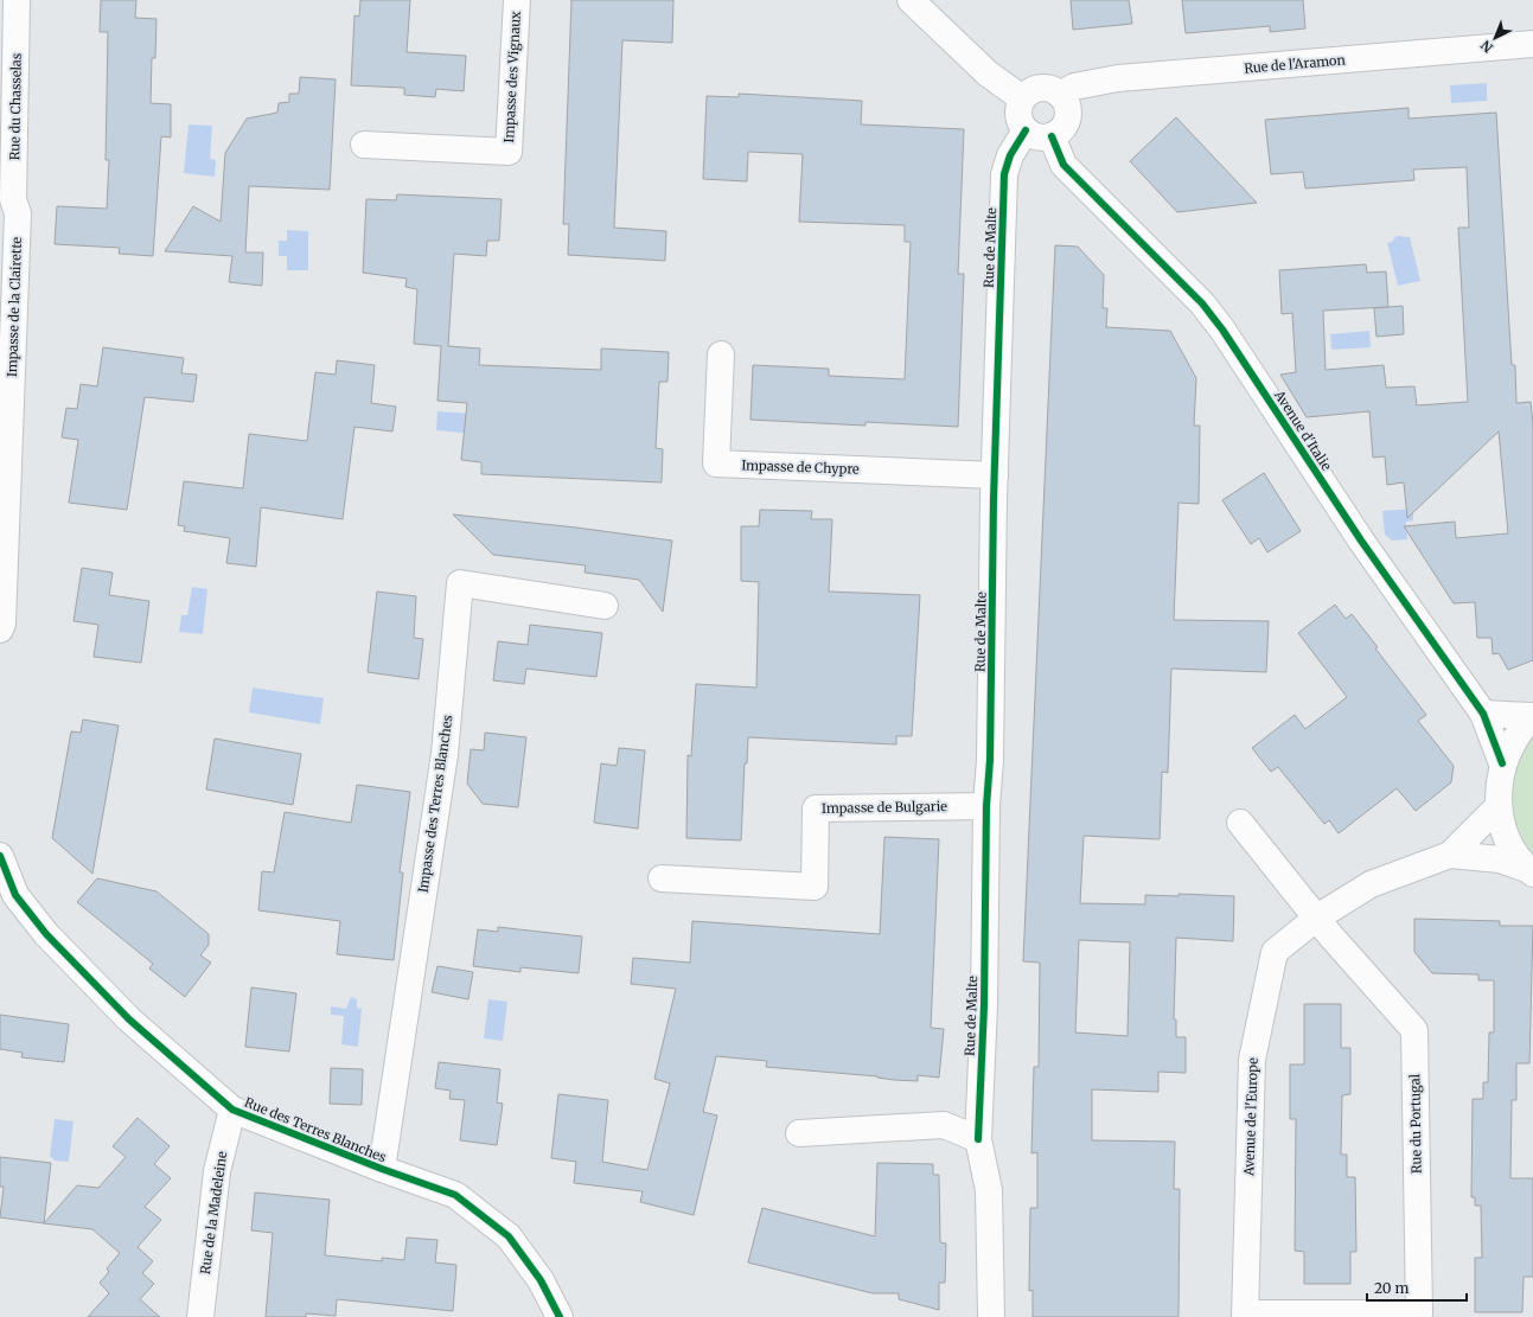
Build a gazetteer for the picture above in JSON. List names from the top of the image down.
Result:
{
  "streets": {
    "street": [
      "Rue de l'Aramon",
      "Impasse des Vignaux",
      "Rue du Chasselas",
      "Rue de Malte",
      "Impasse de la Clairette",
      "Avenue d'Italie",
      "Impasse de Chypre",
      "Impasse des Terres Blanches",
      "Impasse de Bulgarie",
      "Avenue de l'Europe",
      "Rue du Portugal",
      "Rue des Terres Blanches",
      "Rue de la Madeleine"
    ]
  },
  "crossings": [
    ["Rue de l'Aramon", "Rue de Malte"],
    ["Rue de l'Aramon", "Avenue d'Italie"],
    ["Rue du Chasselas", "Impasse de la Clairette"],
    ["Rue de Malte", "Avenue d'Italie"],
    ["Rue de Malte", "Impasse de Chypre"],
    ["Rue de Malte", "Impasse de Bulgarie"],
    ["Impasse des Terres Blanches", "Rue des Terres Blanches"],
    ["Avenue de l'Europe", "Rue du Portugal"],
    ["Rue des Terres Blanches", "Rue de la Madeleine"]
  ],
  "scale_bar": "20 m",
  "north": "bottom left"
}
